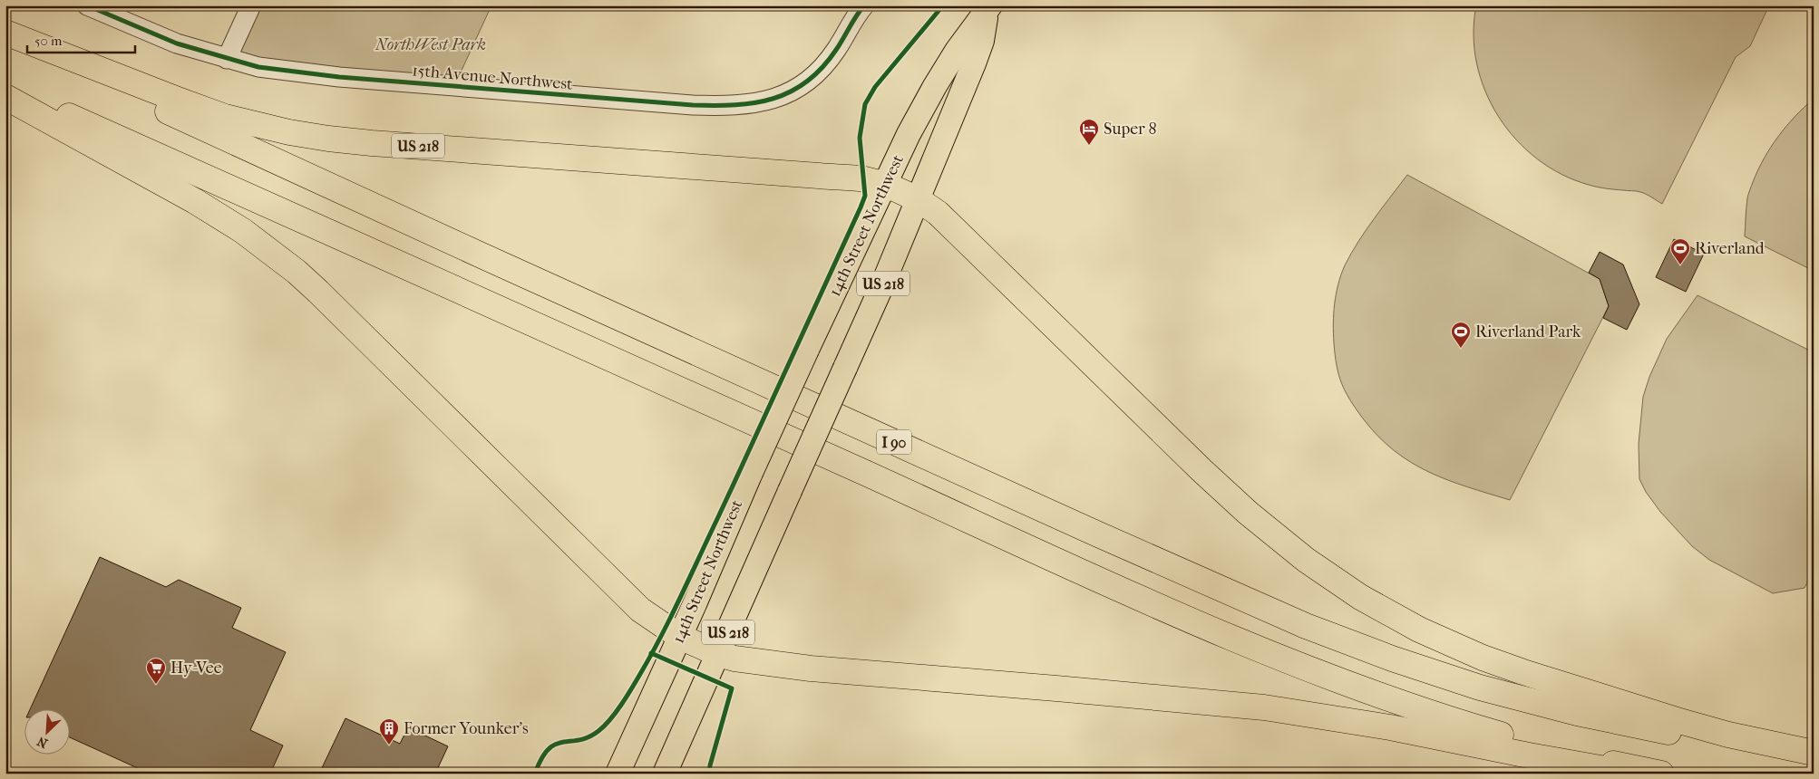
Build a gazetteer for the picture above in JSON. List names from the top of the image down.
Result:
{
  "streets": {
    "highway": ["US 218", "I 90"],
    "main road": ["14th Street Northwest"],
    "street": ["15th Avenue Northwest"]
  },
  "crossings": [
    ["US 218", "14th Street Northwest"]
  ],
  "parks": ["NorthWest Park"],
  "places": {
    "hotel": ["Super 8"],
    "sports": ["Riverland", "Riverland Park"],
    "supermarket": ["Hy-Vee"],
    "building": ["Former Younker's"]
  },
  "scale_bar": "50 m",
  "north": "bottom left"
}
